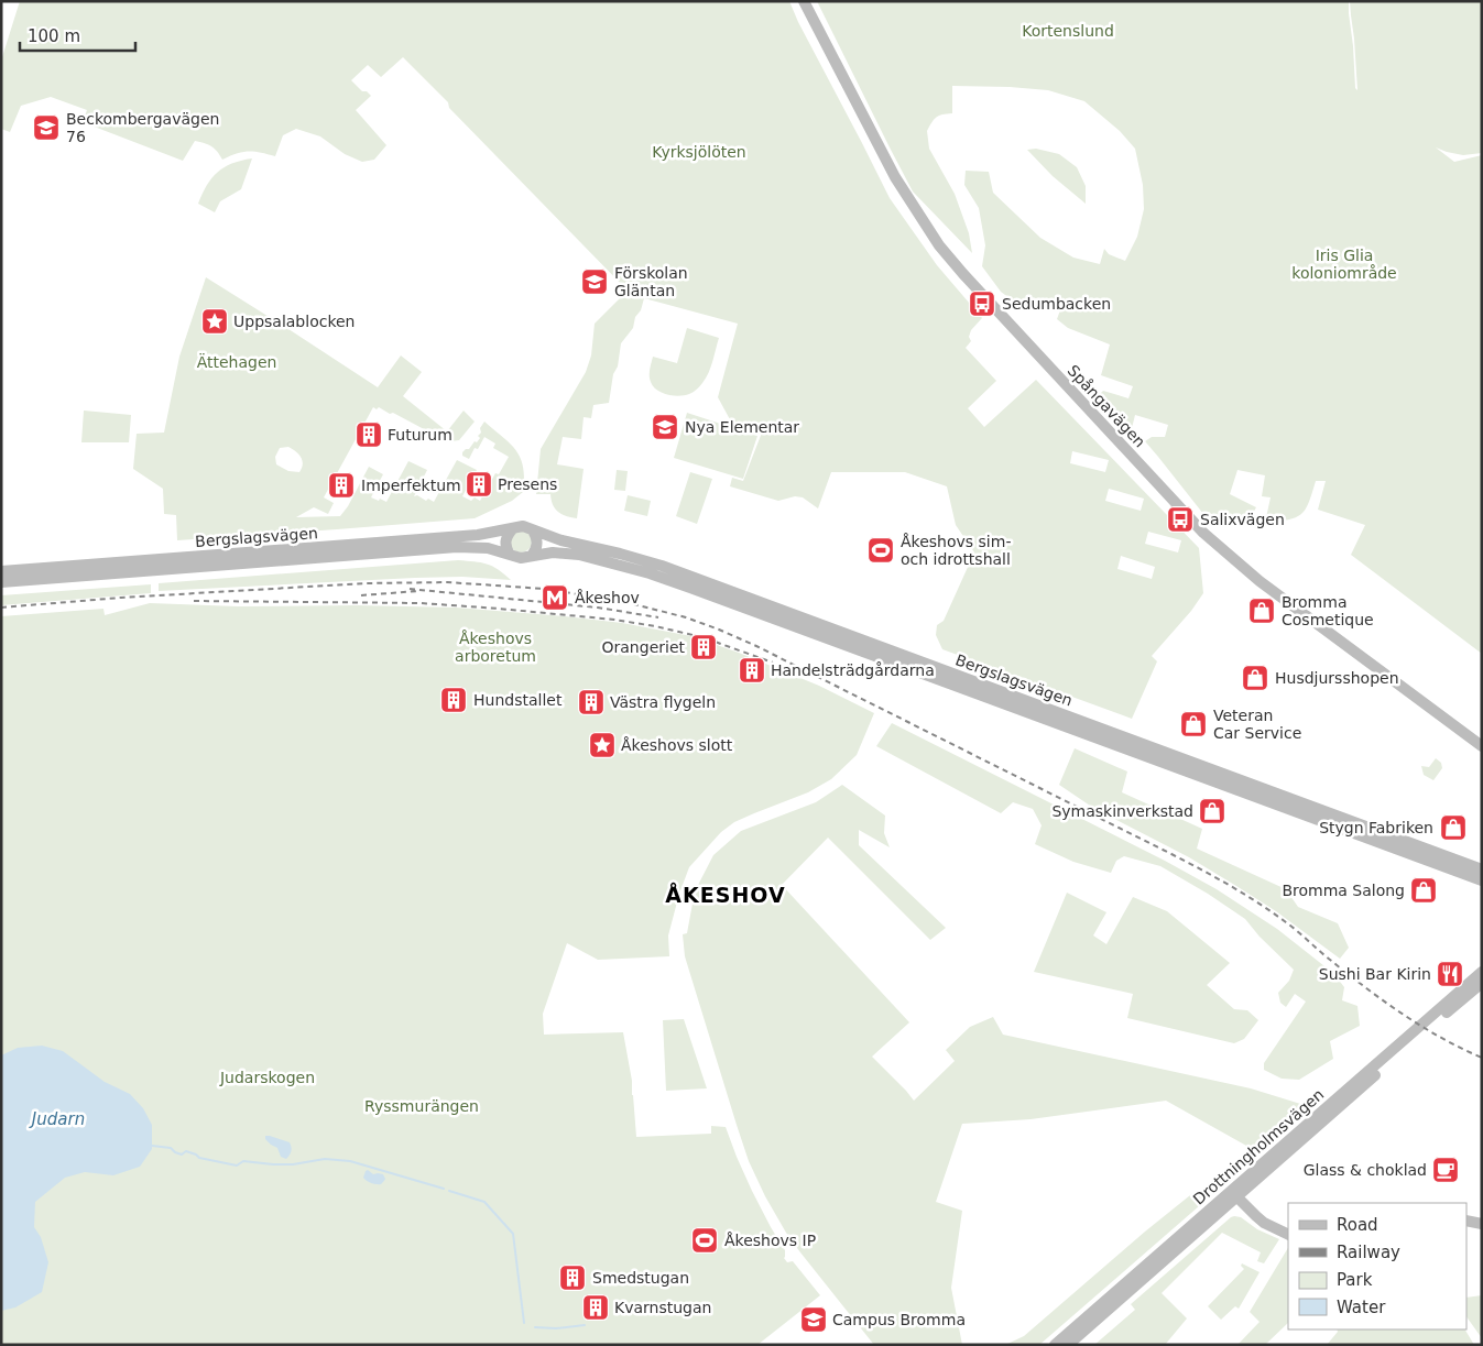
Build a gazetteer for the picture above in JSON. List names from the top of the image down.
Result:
{
  "streets": {
    "main road": ["Spångavägen", "Bergslagsvägen", "Drottningholmsvägen"]
  },
  "districts": ["ÅKESHOV"],
  "water": ["Judarn"],
  "parks": [
    "Kortenslund",
    "Kyrksjölöten",
    "Iris Glia koloniområde",
    "Ättehagen",
    "Åkeshovs arboretum",
    "Judarskogen",
    "Ryssmurängen"
  ],
  "places": {
    "school or university": [
      "Beckombergavägen 76",
      "Förskolan Gläntan",
      "Nya Elementar",
      "Campus Bromma"
    ],
    "bus stop": ["Sedumbacken", "Salixvägen"],
    "place": ["Uppsalablocken", "Åkeshovs slott"],
    "building": [
      "Futurum",
      "Presens",
      "Imperfektum",
      "Orangeriet",
      "Handelsträdgårdarna",
      "Hundstallet",
      "Västra flygeln",
      "Smedstugan",
      "Kvarnstugan"
    ],
    "sports": ["Åkeshovs sim- och idrottshall", "Åkeshovs IP"],
    "metro station": ["Åkeshov"],
    "shop": [
      "Bromma Cosmetique",
      "Husdjursshopen",
      "Veteran Car Service",
      "Symaskinverkstad",
      "Stygn Fabriken",
      "Bromma Salong"
    ],
    "restaurant": ["Sushi Bar Kirin"],
    "cafe": ["Glass & choklad"]
  },
  "legend": [
    "Road",
    "Railway",
    "Park",
    "Water"
  ],
  "scale_bar": "100 m"
}
